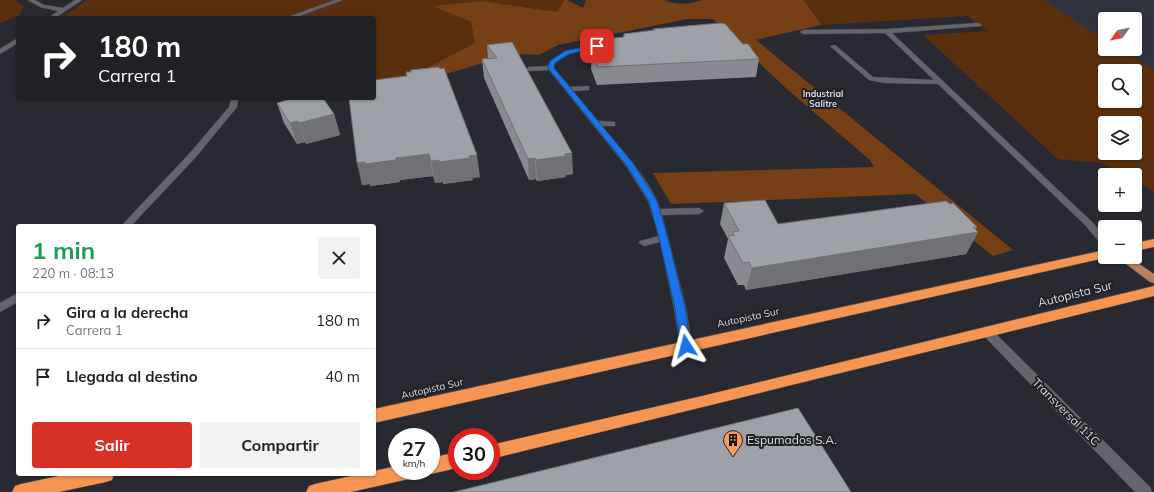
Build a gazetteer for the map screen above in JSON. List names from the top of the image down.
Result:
{
  "streets": {
    "highway": ["Autopista Sur"],
    "street": ["Transversal 11C"]
  },
  "crossings": [
    ["Autopista Sur", "Transversal 11C"]
  ],
  "districts": ["Industrial Salitre"],
  "places": {
    "building": ["Espumados S.A."]
  },
  "north": "bottom left",
  "page": {
    "map_buttons": ["+", "−"],
    "turn": ["180 m", "Carrera 1"],
    "heading": ["1 min", "220 m · 08:13"],
    "list": [
      {
        "name": "Gira a la derecha",
        "note": "Carrera 1",
        "value": "180 m"
      },
      {
        "name": "Llegada al destino",
        "value": "40 m"
      }
    ],
    "buttons": ["Salir", "Compartir"],
    "speed": "27 km/h",
    "limit": "30"
  }
}
